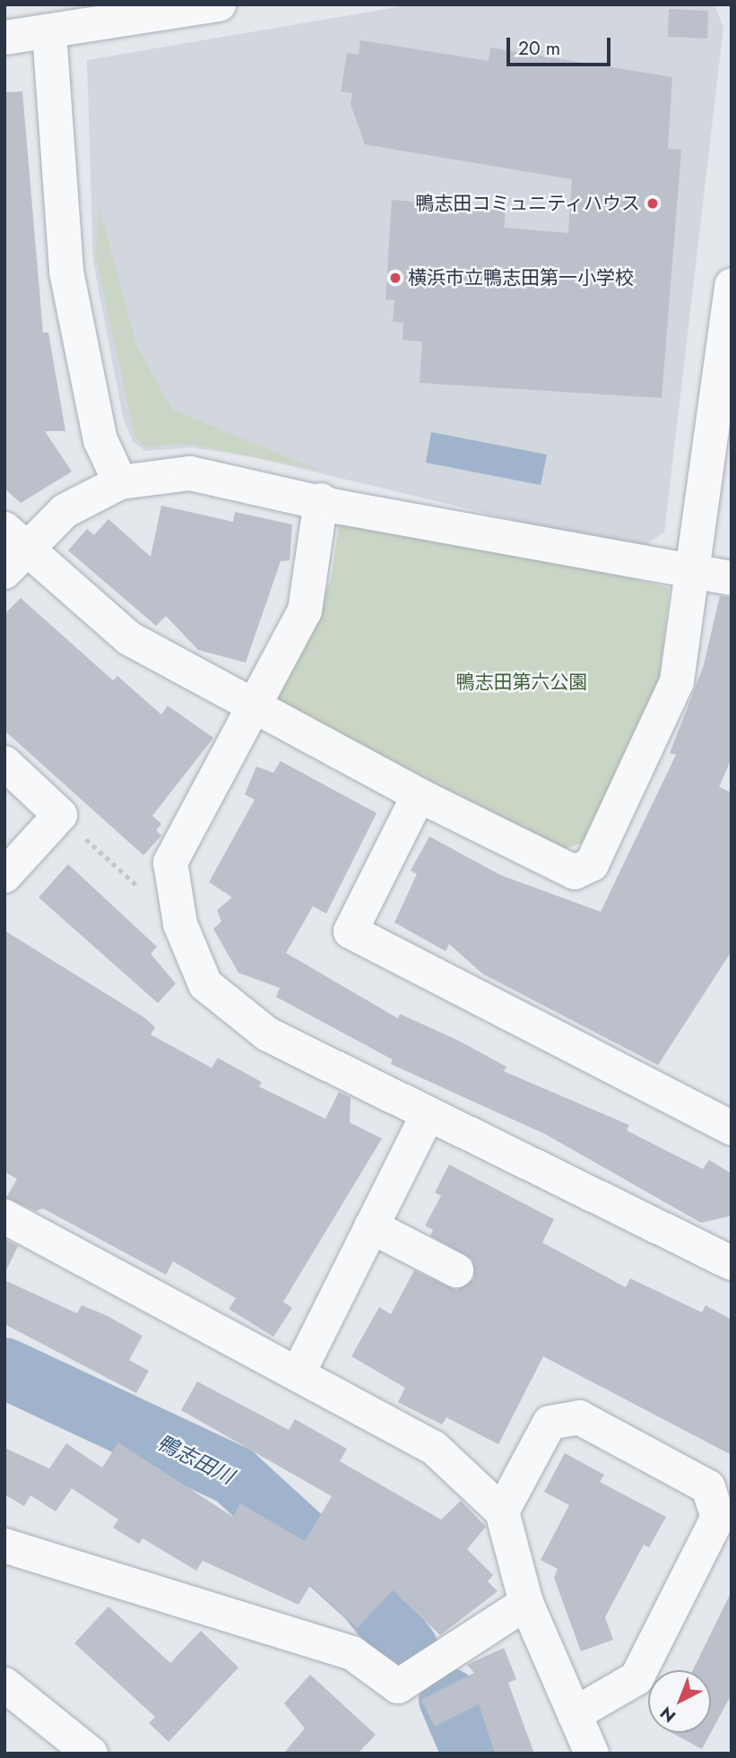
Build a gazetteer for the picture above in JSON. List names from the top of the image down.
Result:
{
  "water": ["鴨志田川"],
  "parks": ["鴨志田第六公園"],
  "places": ["鴨志田コミュニティハウス", "横浜市立鴨志田第一小学校"],
  "scale_bar": "20 m",
  "north": "bottom left"
}
